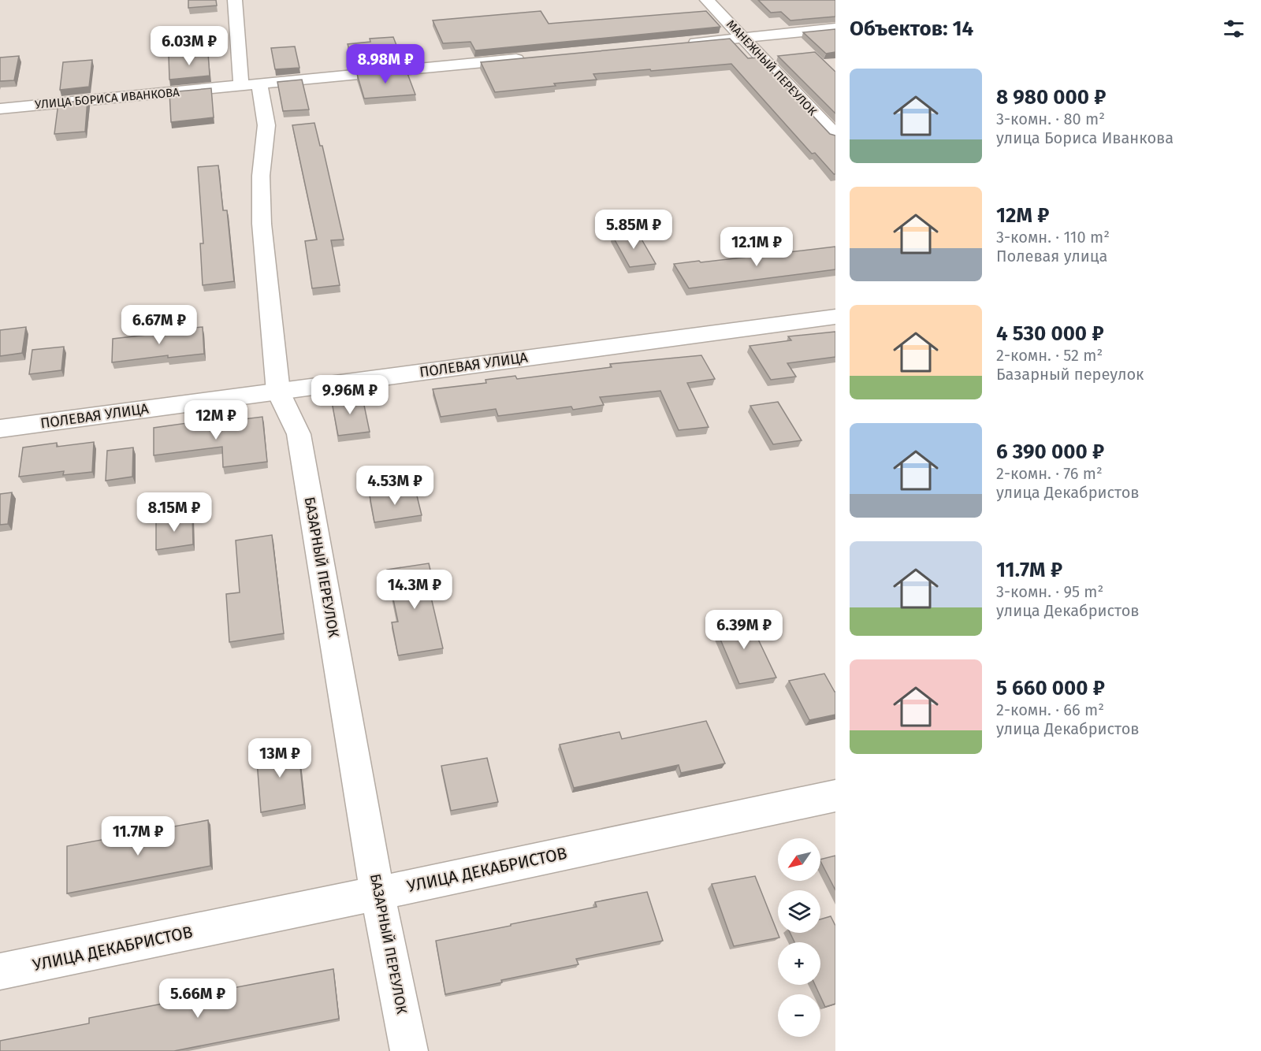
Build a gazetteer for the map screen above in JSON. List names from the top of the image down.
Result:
{
  "streets": {
    "street": [
      "МАНЕЖНЫЙ ПЕРЕУЛОК",
      "УЛИЦА БОРИСА ИВАНКОВА",
      "ПОЛЕВАЯ УЛИЦА",
      "БАЗАРНЫЙ ПЕРЕУЛОК",
      "УЛИЦА ДЕКАБРИСТОВ"
    ]
  },
  "crossings": [
    ["УЛИЦА БОРИСА ИВАНКОВА", "БАЗАРНЫЙ ПЕРЕУЛОК"],
    ["ПОЛЕВАЯ УЛИЦА", "БАЗАРНЫЙ ПЕРЕУЛОК"],
    ["БАЗАРНЫЙ ПЕРЕУЛОК", "УЛИЦА ДЕКАБРИСТОВ"]
  ],
  "north": "bottom left",
  "page": {
    "heading": "Объектов: 14",
    "price": [
      "6.03M ₽",
      "8.98M ₽",
      "5.85M ₽",
      "12.1M ₽",
      "6.67M ₽",
      "9.96M ₽",
      "12M ₽",
      "4.53M ₽",
      "8.15M ₽",
      "14.3M ₽",
      "6.39M ₽",
      "13M ₽",
      "11.7M ₽",
      "5.66M ₽"
    ],
    "list": [
      {
        "name": "8 980 000 ₽",
        "note": "3-комн. · 80 m² · улица Бориса Иванкова"
      },
      {
        "name": "12M ₽",
        "note": "3-комн. · 110 m² · Полевая улица"
      },
      {
        "name": "4 530 000 ₽",
        "note": "2-комн. · 52 m² · Базарный переулок"
      },
      {
        "name": "6 390 000 ₽",
        "note": "2-комн. · 76 m² · улица Декабристов"
      },
      {
        "name": "11.7M ₽",
        "note": "3-комн. · 95 m² · улица Декабристов"
      },
      {
        "name": "5 660 000 ₽",
        "note": "2-комн. · 66 m² · улица Декабристов"
      }
    ],
    "map_buttons": ["+", "−"]
  }
}
